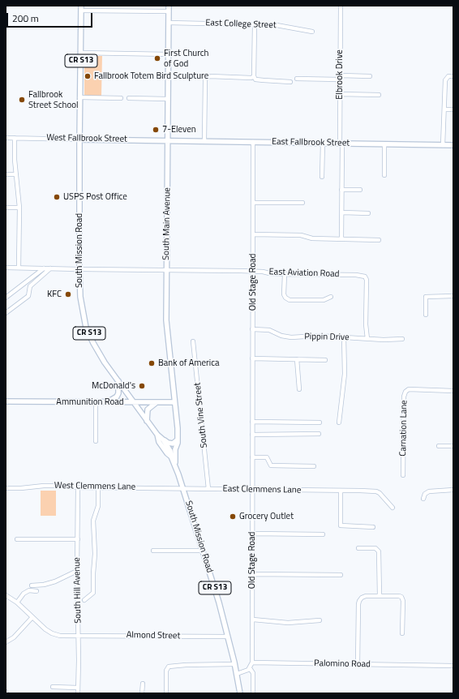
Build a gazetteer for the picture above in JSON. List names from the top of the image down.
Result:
{
  "streets": {
    "main road": [
      "CR S13",
      "West Fallbrook Street",
      "East Fallbrook Street",
      "South Main Avenue",
      "South Mission Road",
      "Ammunition Road"
    ],
    "street": [
      "East College Street",
      "Elbrook Drive",
      "East Aviation Road",
      "Old Stage Road",
      "Pippin Drive",
      "South Vine Street",
      "Carnation Lane",
      "West Clemmens Lane",
      "East Clemmens Lane",
      "South Hill Avenue",
      "Almond Street",
      "Palomino Road"
    ]
  },
  "crossings": [
    ["East College Street", "South Main Avenue"],
    ["Elbrook Drive", "East Fallbrook Street"],
    ["West Fallbrook Street", "East Fallbrook Street"],
    ["West Fallbrook Street", "South Main Avenue"],
    ["West Fallbrook Street", "South Mission Road"],
    ["East Fallbrook Street", "South Main Avenue"],
    ["East Fallbrook Street", "Old Stage Road"],
    ["South Main Avenue", "South Mission Road"],
    ["South Main Avenue", "East Aviation Road"],
    ["South Main Avenue", "Ammunition Road"],
    ["South Mission Road", "East Aviation Road"],
    ["South Mission Road", "Ammunition Road"],
    ["South Mission Road", "West Clemmens Lane"],
    ["South Mission Road", "East Clemmens Lane"],
    ["South Mission Road", "Almond Street"],
    ["East Aviation Road", "Old Stage Road"],
    ["East Aviation Road", "Pippin Drive"],
    ["Old Stage Road", "Pippin Drive"],
    ["Old Stage Road", "East Clemmens Lane"],
    ["Old Stage Road", "Palomino Road"],
    ["South Vine Street", "East Clemmens Lane"],
    ["West Clemmens Lane", "East Clemmens Lane"],
    ["West Clemmens Lane", "South Hill Avenue"],
    ["South Hill Avenue", "Almond Street"]
  ],
  "places": [
    "First Church of God",
    "Fallbrook Totem Bird Sculpture",
    "Fallbrook Street School",
    "7-Eleven",
    "USPS Post Office",
    "KFC",
    "Bank of America",
    "McDonald's",
    "Grocery Outlet"
  ],
  "scale_bar": "200 m"
}
